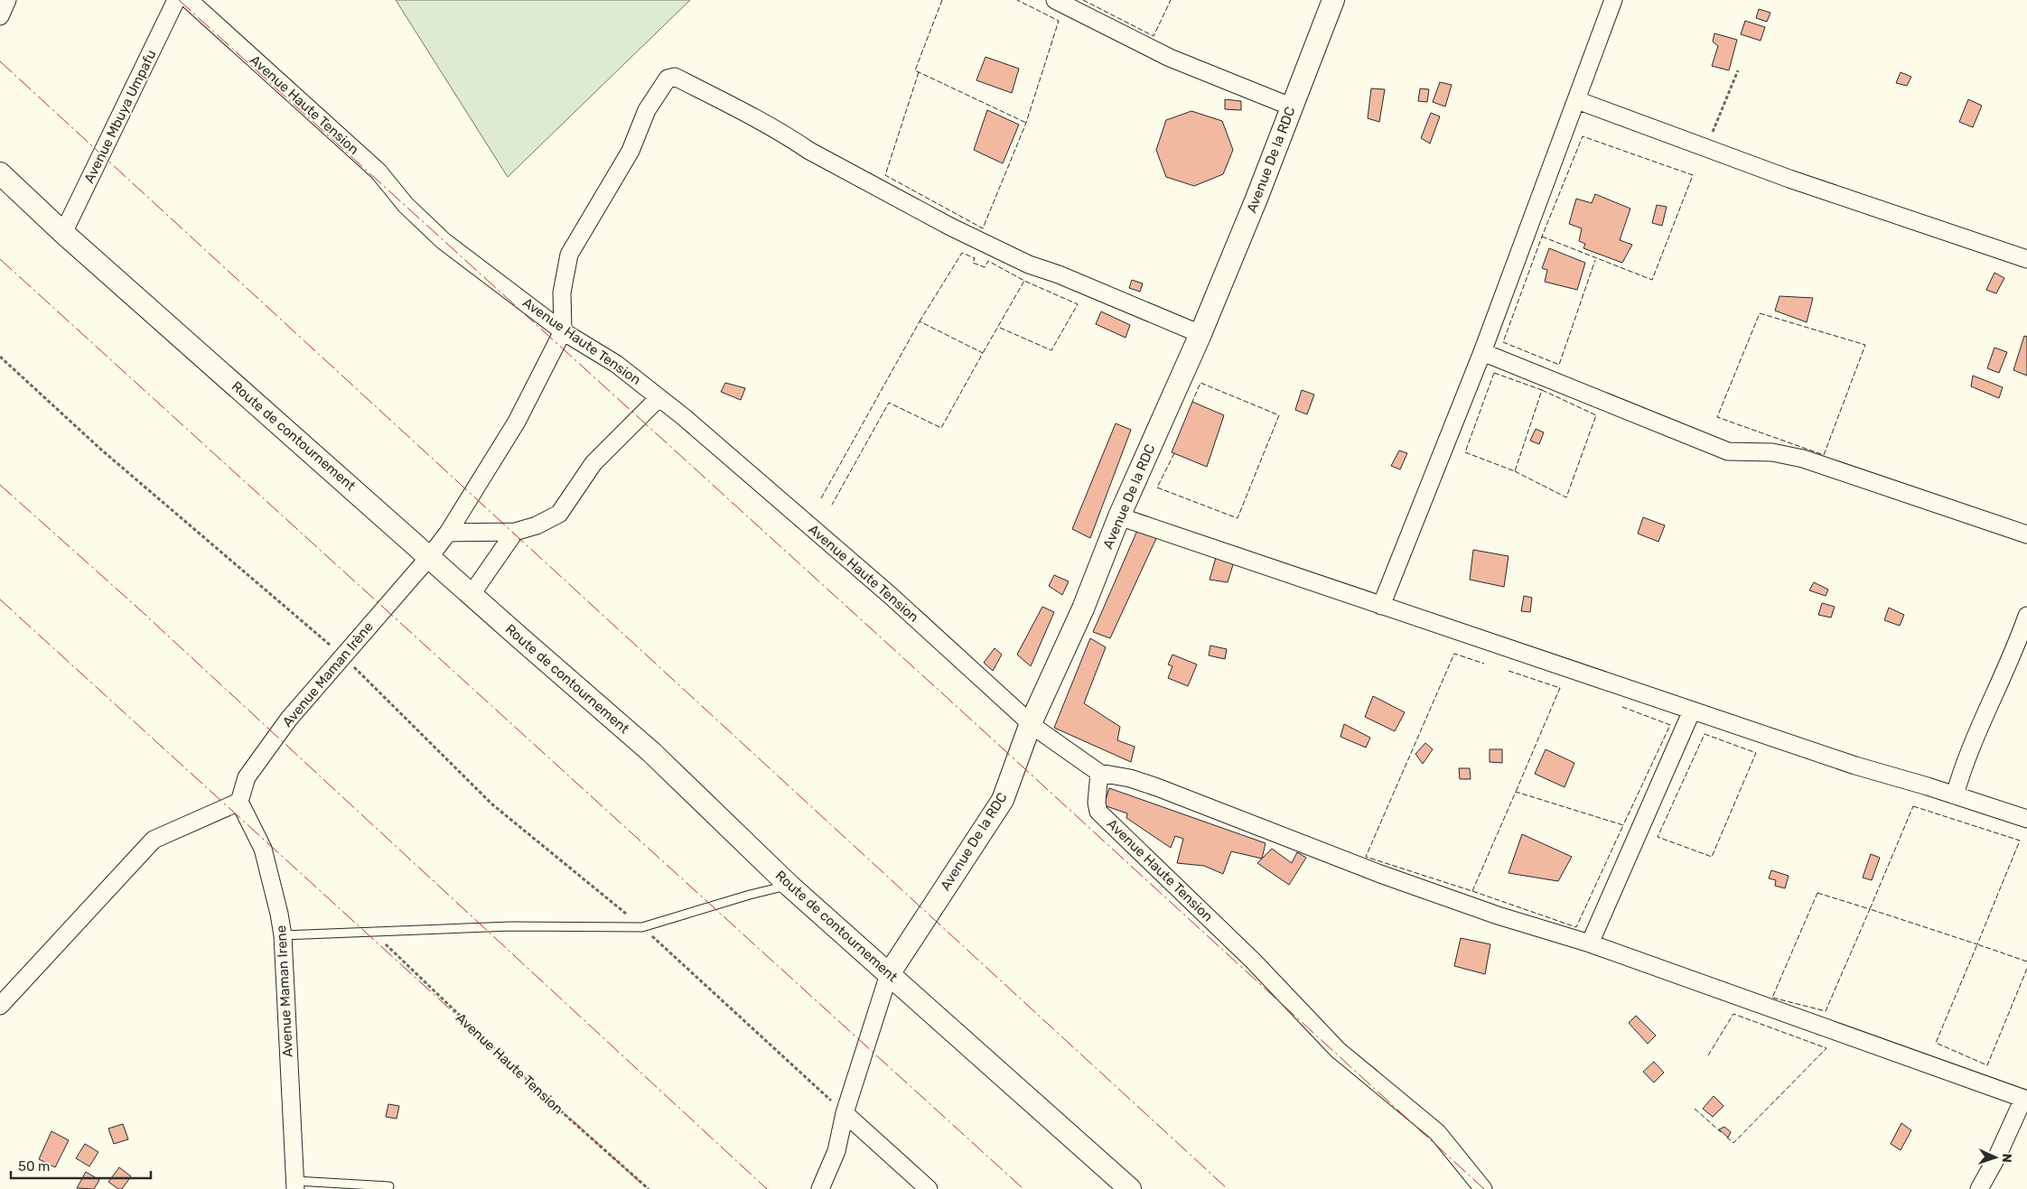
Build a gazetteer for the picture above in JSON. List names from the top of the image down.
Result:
{
  "streets": {
    "street": [
      "Avenue Haute Tension",
      "Avenue Mbuya Umpafu",
      "Avenue De la RDC",
      "Route de contournement",
      "Avenue Maman Irène",
      "Avenue Maman Irene"
    ]
  },
  "crossings": [
    ["Avenue Haute Tension", "Avenue De la RDC"],
    ["Avenue Haute Tension", "Avenue Maman Irène"],
    ["Avenue Mbuya Umpafu", "Route de contournement"],
    ["Avenue De la RDC", "Route de contournement"],
    ["Route de contournement", "Avenue Maman Irène"],
    ["Avenue Maman Irène", "Avenue Maman Irene"]
  ],
  "scale_bar": "50 m",
  "north": "right"
}
